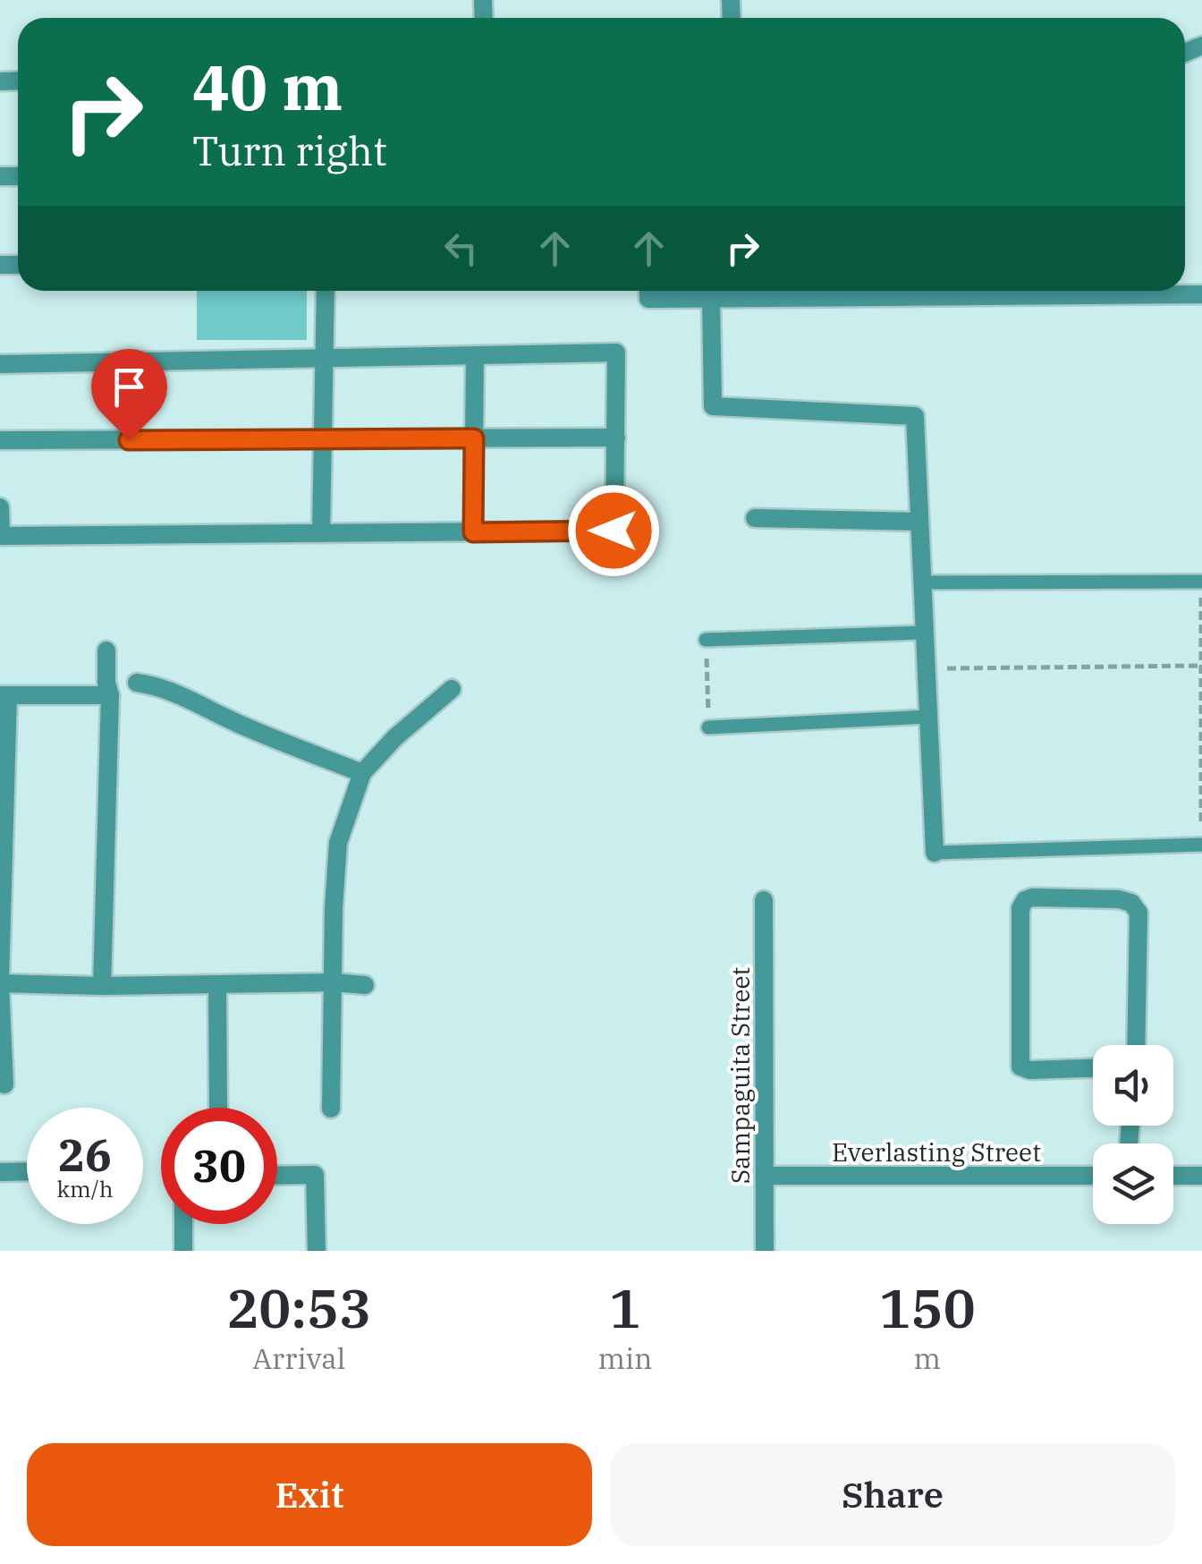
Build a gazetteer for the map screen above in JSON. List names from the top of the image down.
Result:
{
  "streets": {
    "street": ["Sampaguita Street", "Everlasting Street"]
  },
  "crossings": [
    ["Sampaguita Street", "Everlasting Street"]
  ],
  "page": {
    "turn": ["40 m", "Turn right"],
    "speed": "26 km/h",
    "limit": "30",
    "eta": [
      "20:53",
      "Arrival",
      "1",
      "min",
      "150",
      "m"
    ],
    "buttons": ["Exit", "Share"]
  }
}
